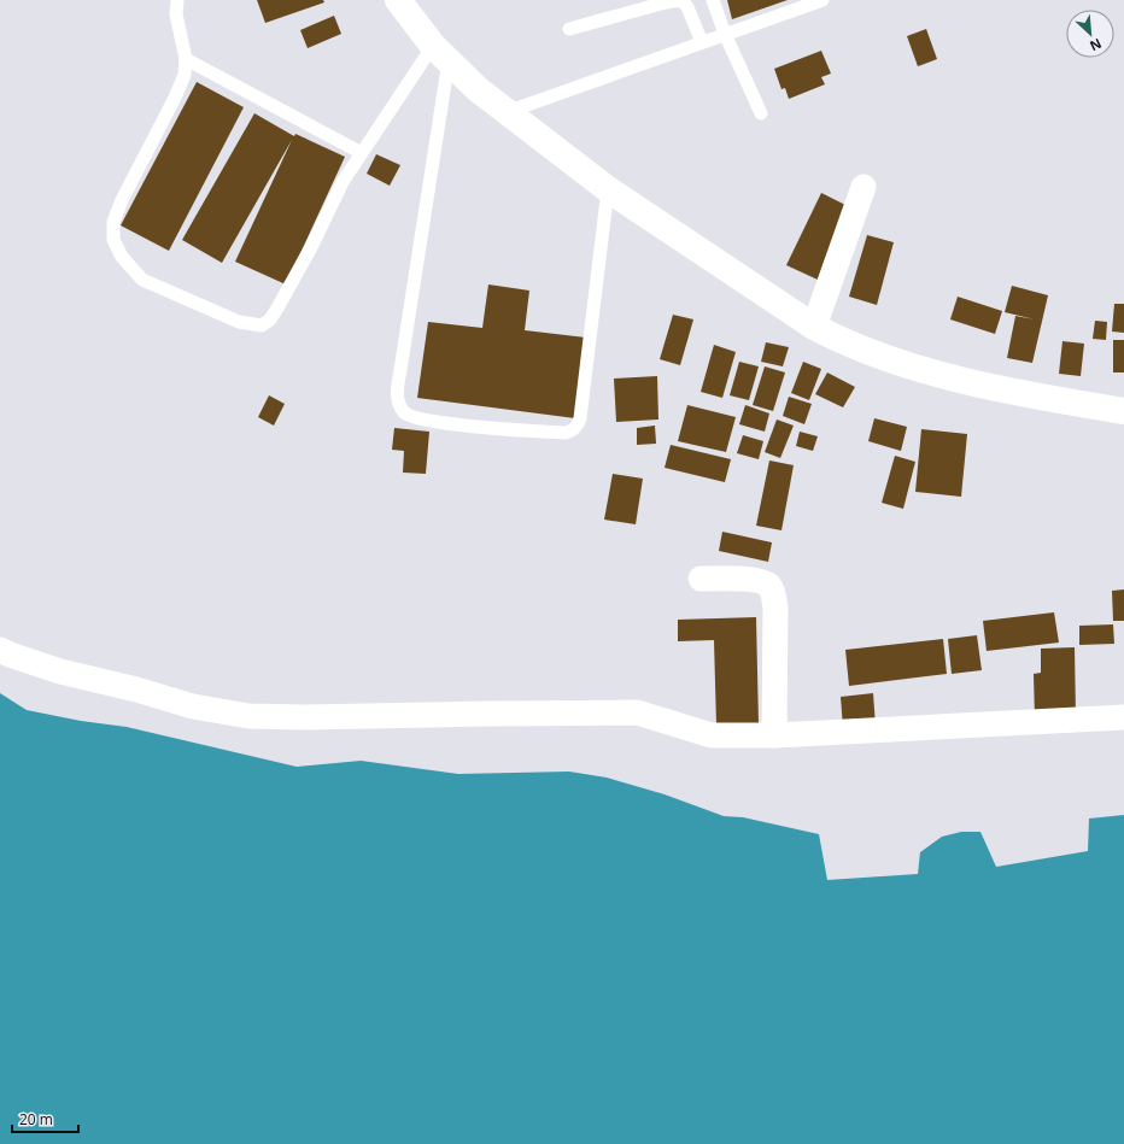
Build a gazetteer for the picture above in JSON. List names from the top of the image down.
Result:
{
  "scale_bar": "20 m",
  "north": "bottom right"
}
